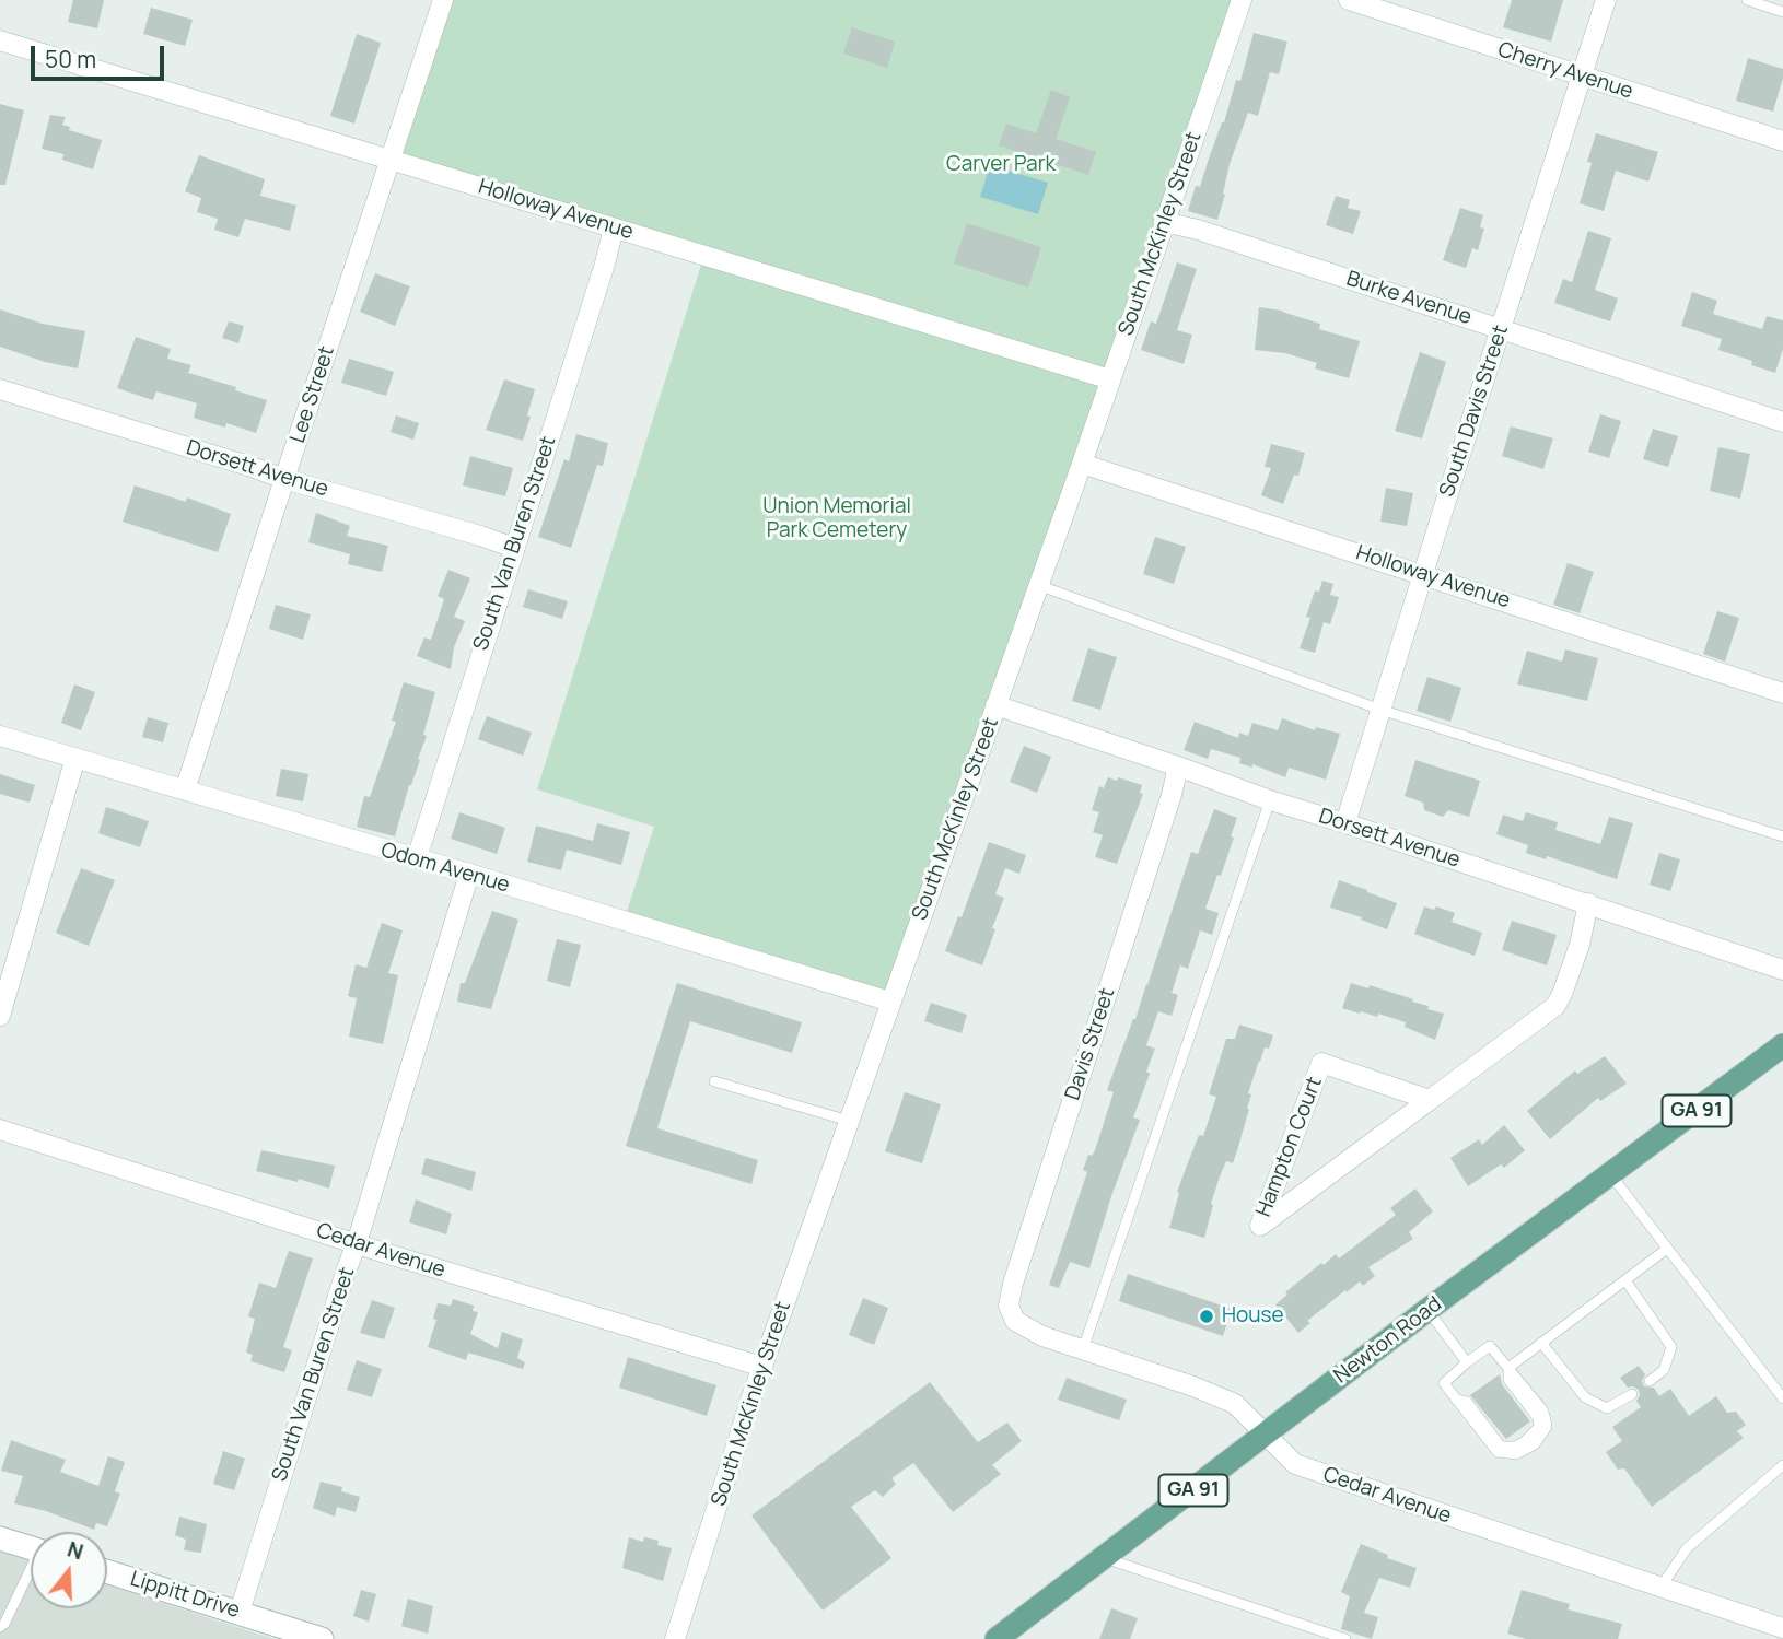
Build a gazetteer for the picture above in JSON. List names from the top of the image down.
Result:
{
  "streets": {
    "main road": ["GA 91", "Newton Road"],
    "street": [
      "Cherry Avenue",
      "Holloway Avenue",
      "South McKinley Street",
      "Burke Avenue",
      "Lee Street",
      "South Davis Street",
      "Dorsett Avenue",
      "South Van Buren Street",
      "Odom Avenue",
      "Davis Street",
      "Hampton Court",
      "Cedar Avenue",
      "Lippitt Drive"
    ]
  },
  "crossings": [
    ["Cherry Avenue", "South Davis Street"],
    ["Holloway Avenue", "South McKinley Street"],
    ["Holloway Avenue", "Lee Street"],
    ["Holloway Avenue", "South Davis Street"],
    ["Holloway Avenue", "South Van Buren Street"],
    ["South McKinley Street", "Burke Avenue"],
    ["South McKinley Street", "Dorsett Avenue"],
    ["South McKinley Street", "Odom Avenue"],
    ["South McKinley Street", "Cedar Avenue"],
    ["Burke Avenue", "South Davis Street"],
    ["Lee Street", "Dorsett Avenue"],
    ["Lee Street", "Odom Avenue"],
    ["South Davis Street", "Dorsett Avenue"],
    ["Dorsett Avenue", "South Van Buren Street"],
    ["Dorsett Avenue", "Davis Street"],
    ["Dorsett Avenue", "Hampton Court"],
    ["South Van Buren Street", "Odom Avenue"],
    ["South Van Buren Street", "Cedar Avenue"],
    ["South Van Buren Street", "Lippitt Drive"],
    ["Davis Street", "Cedar Avenue"],
    ["Cedar Avenue", "Newton Road"]
  ],
  "parks": ["Carver Park", "Union Memorial Park Cemetery"],
  "places": ["House"],
  "scale_bar": "50 m",
  "north": "top"
}
